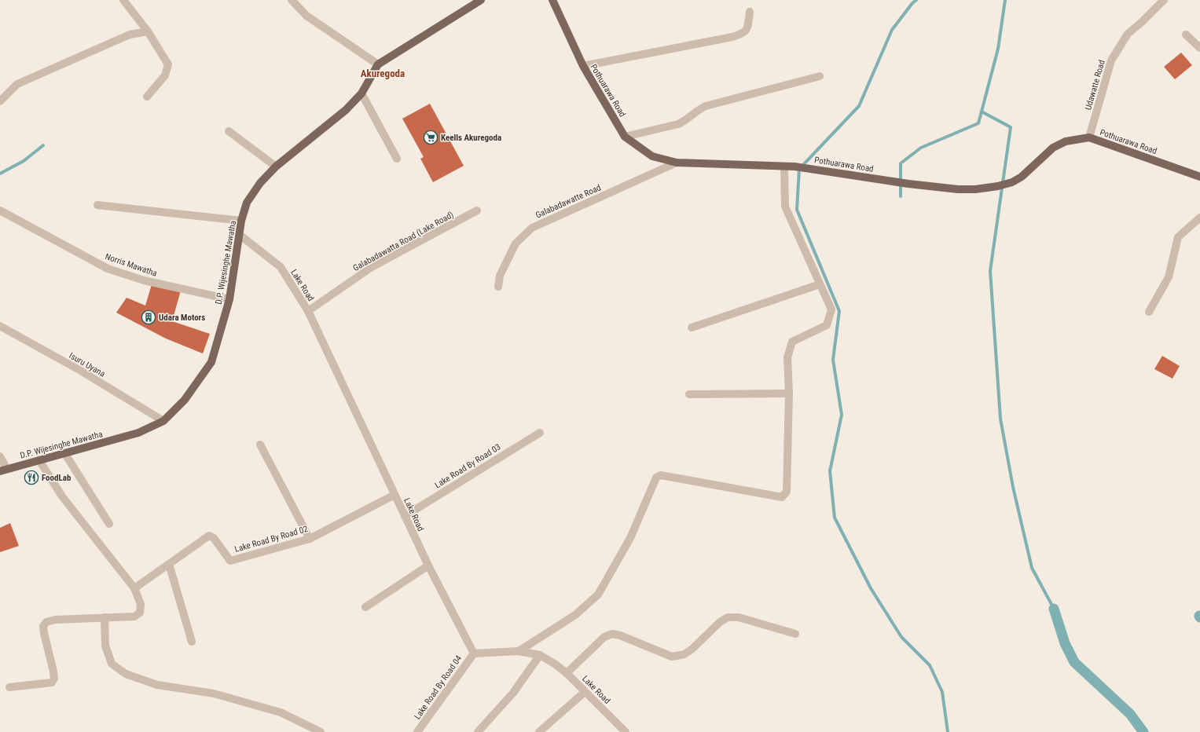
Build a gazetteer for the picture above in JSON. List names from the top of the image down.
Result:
{
  "streets": {
    "main road": ["Pothuarawa Road", "D.P. Wijesinghe Mawatha"],
    "street": [
      "Udawatte Road",
      "Galabadawatte Road",
      "Galabadawatta Road (Lake Road)",
      "Norris Mawatha",
      "Lake Road",
      "Isuru Uyana",
      "Lake Road By Road 03",
      "Lake Road By Road 02",
      "Lake Road By Road 04"
    ]
  },
  "crossings": [
    ["Udawatte Road", "Pothuarawa Road"],
    ["Pothuarawa Road", "Galabadawatte Road"],
    ["Galabadawatta Road (Lake Road)", "Lake Road"],
    ["D.P. Wijesinghe Mawatha", "Norris Mawatha"],
    ["D.P. Wijesinghe Mawatha", "Lake Road"],
    ["D.P. Wijesinghe Mawatha", "Isuru Uyana"],
    ["Lake Road", "Lake Road By Road 03"],
    ["Lake Road", "Lake Road By Road 02"],
    ["Lake Road", "Lake Road By Road 04"]
  ],
  "districts": ["Akuregoda"],
  "places": {
    "supermarket": ["Keells Akuregoda"],
    "building": ["Udara Motors"],
    "restaurant": ["FoodLab"]
  }
}
